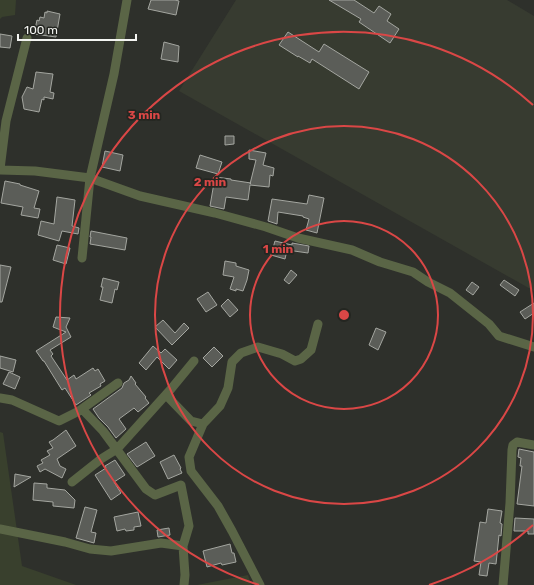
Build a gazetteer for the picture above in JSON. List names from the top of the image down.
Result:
{
  "scale_bar": "100 m",
  "rings": ["3 min", "2 min", "1 min"]
}
